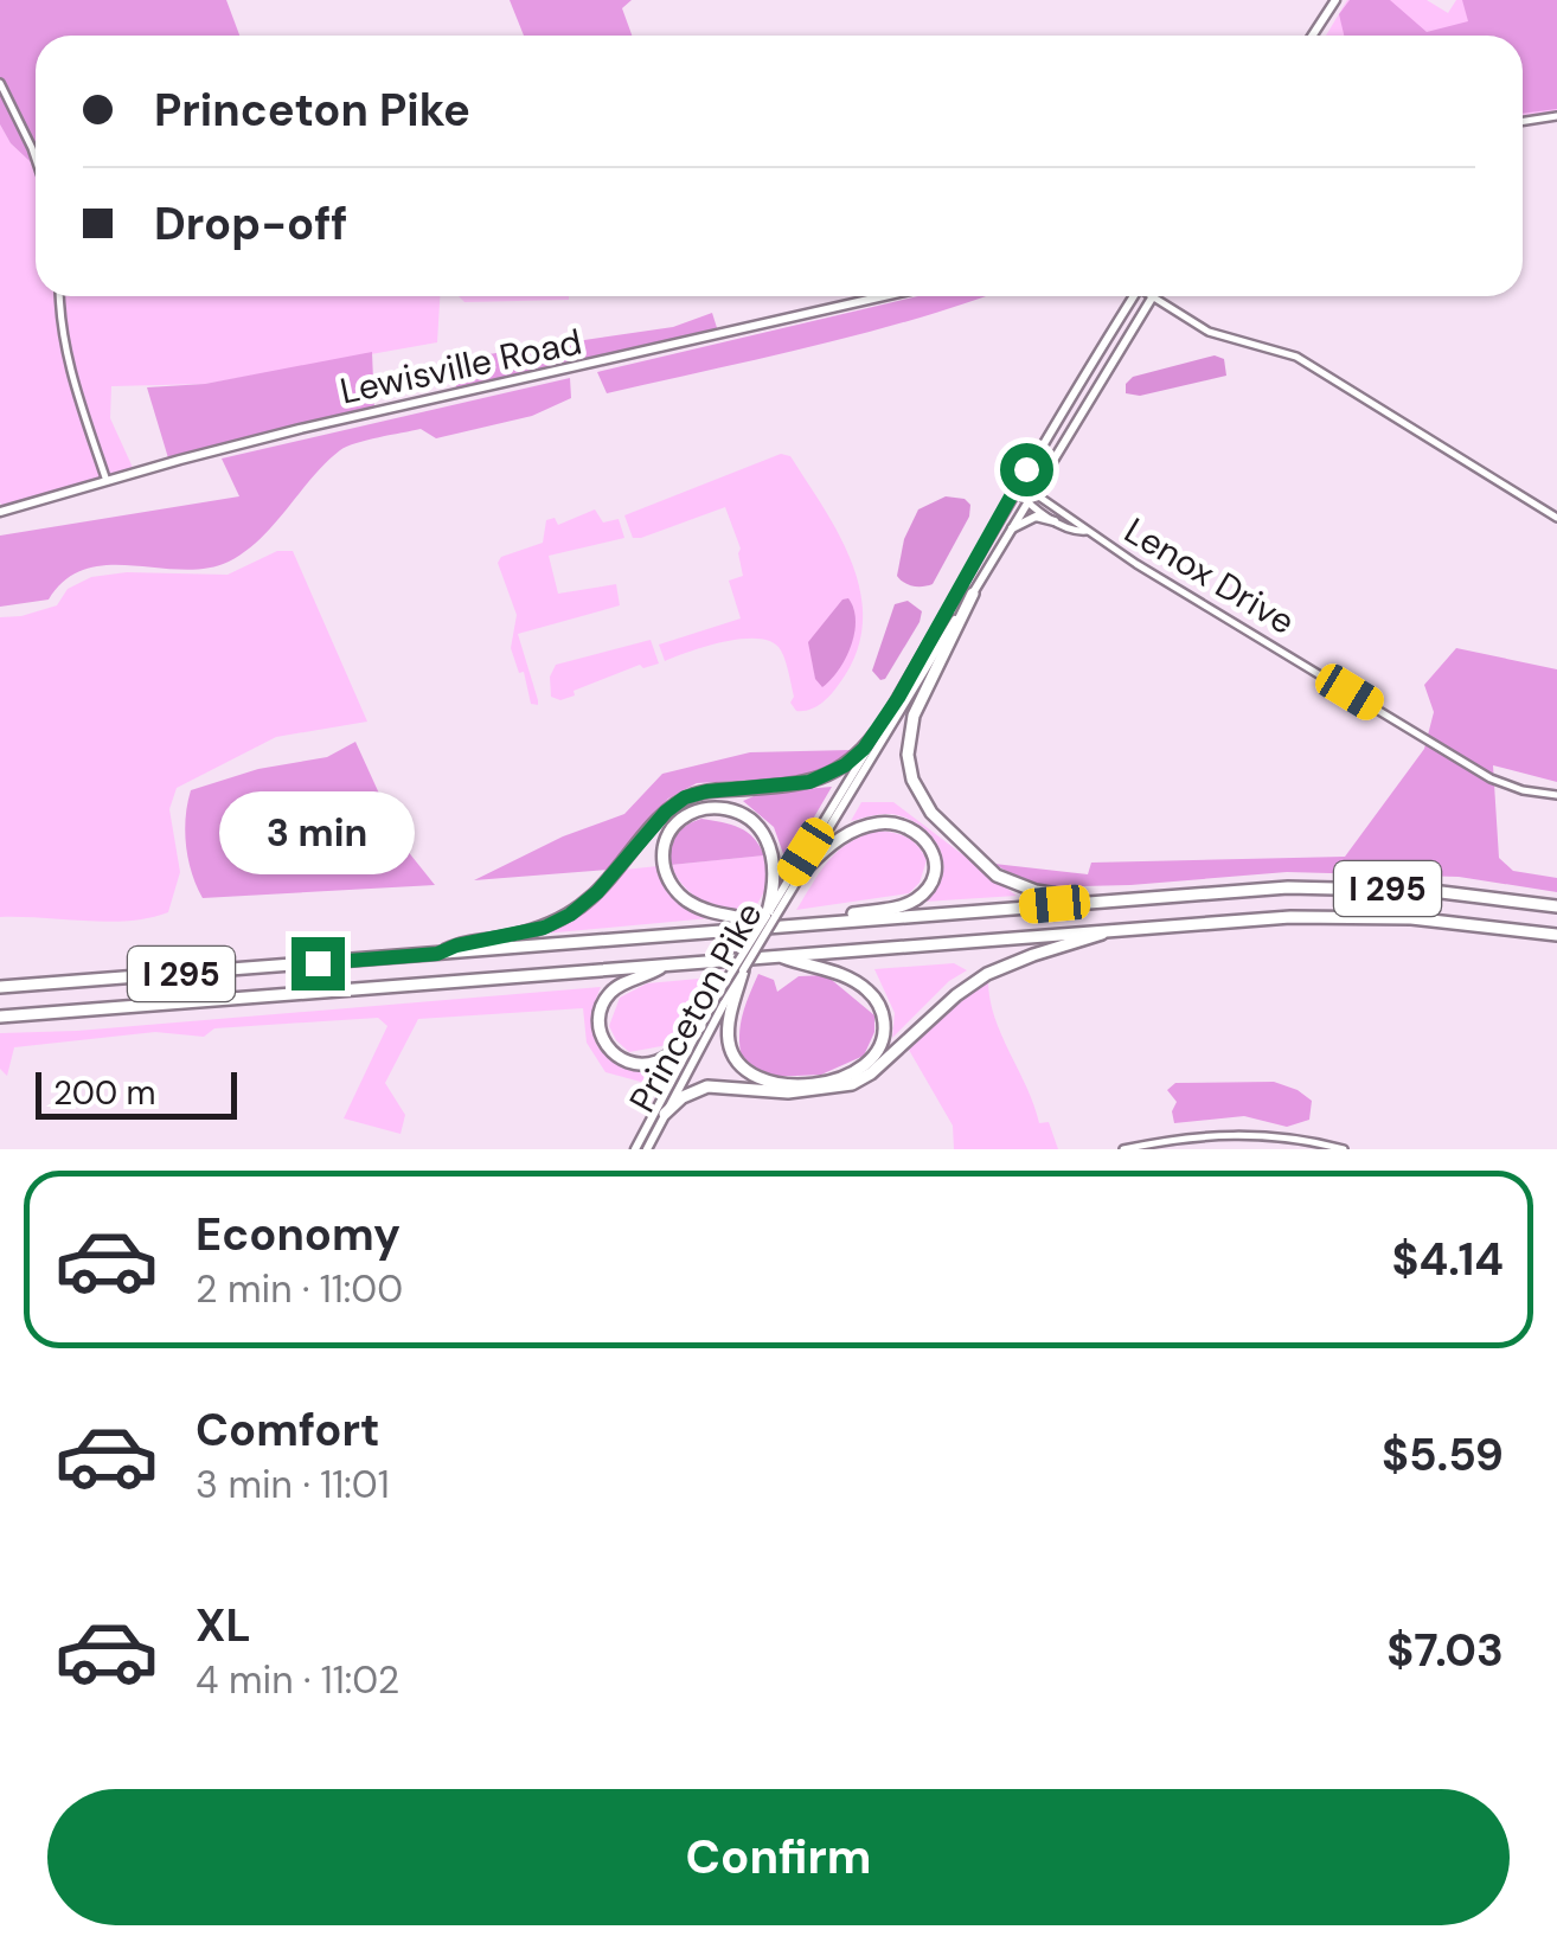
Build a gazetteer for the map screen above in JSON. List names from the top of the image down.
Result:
{
  "streets": {
    "highway": ["I 295"],
    "main road": ["Lewisville Road", "Princeton Pike"],
    "street": ["Lenox Drive"]
  },
  "crossings": [
    ["Lenox Drive", "Princeton Pike"],
    ["I 295", "Princeton Pike"]
  ],
  "scale_bar": "200 m",
  "page": {
    "banner": ["Princeton Pike", "Drop-off"],
    "bubble": "3 min",
    "scale": "200 m",
    "list": [
      {
        "name": "Economy",
        "note": "2 min · 11:00",
        "value": "$4.14"
      },
      {
        "name": "Comfort",
        "note": "3 min · 11:01",
        "value": "$5.59"
      },
      {
        "name": "XL",
        "note": "4 min · 11:02",
        "value": "$7.03"
      }
    ],
    "buttons": "Confirm"
  }
}
